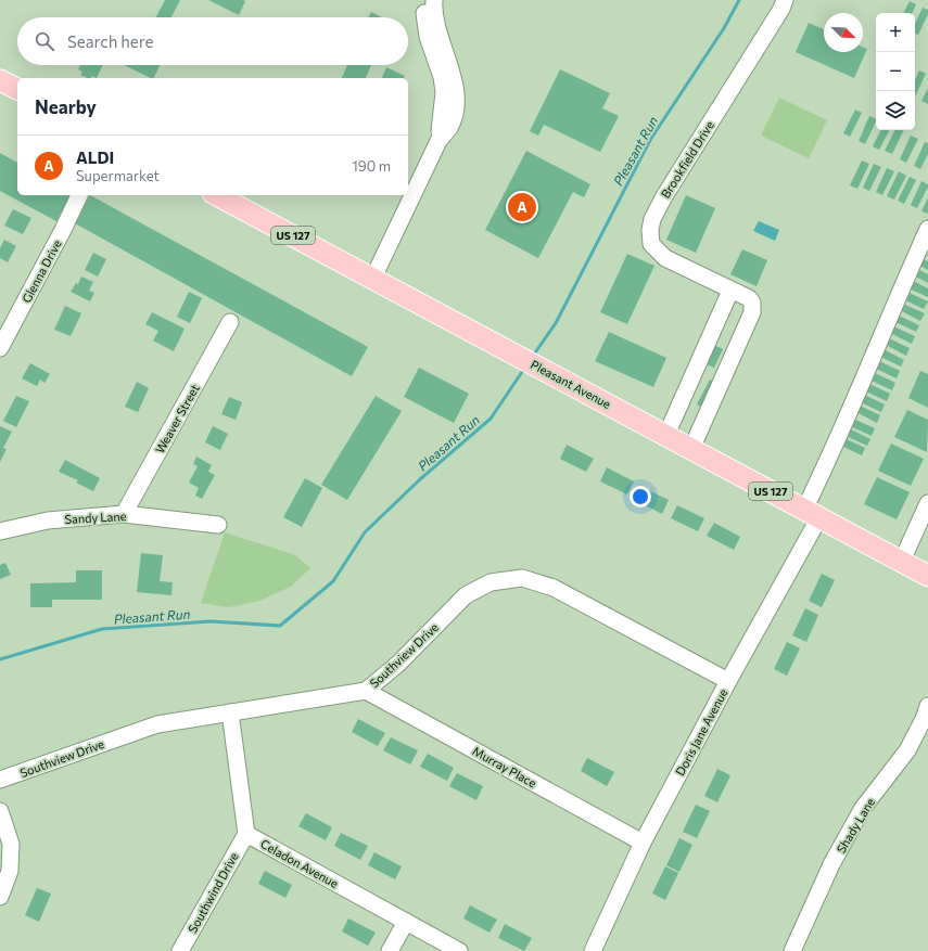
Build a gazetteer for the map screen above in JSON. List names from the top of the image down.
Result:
{
  "streets": {
    "main road": ["US 127", "Pleasant Avenue"],
    "street": [
      "Brookfield Drive",
      "Glenna Drive",
      "Weaver Street",
      "Sandy Lane",
      "Southview Drive",
      "Doris Jane Avenue",
      "Murray Place",
      "Shady Lane",
      "Celadon Avenue",
      "Southwind Drive"
    ]
  },
  "crossings": [
    ["Brookfield Drive", "Pleasant Avenue"],
    ["Pleasant Avenue", "Doris Jane Avenue"],
    ["Weaver Street", "Sandy Lane"],
    ["Southview Drive", "Doris Jane Avenue"],
    ["Southview Drive", "Murray Place"],
    ["Southview Drive", "Celadon Avenue"],
    ["Doris Jane Avenue", "Murray Place"],
    ["Celadon Avenue", "Southwind Drive"]
  ],
  "water": ["Pleasant Run"],
  "north": "bottom right",
  "page": {
    "map_buttons": ["+", "−"],
    "search": "Search here",
    "heading": "Nearby",
    "list": [
      {
        "mark": "A",
        "name": "ALDI",
        "note": "Supermarket",
        "value": "190 m"
      }
    ],
    "pins": "A"
  }
}
